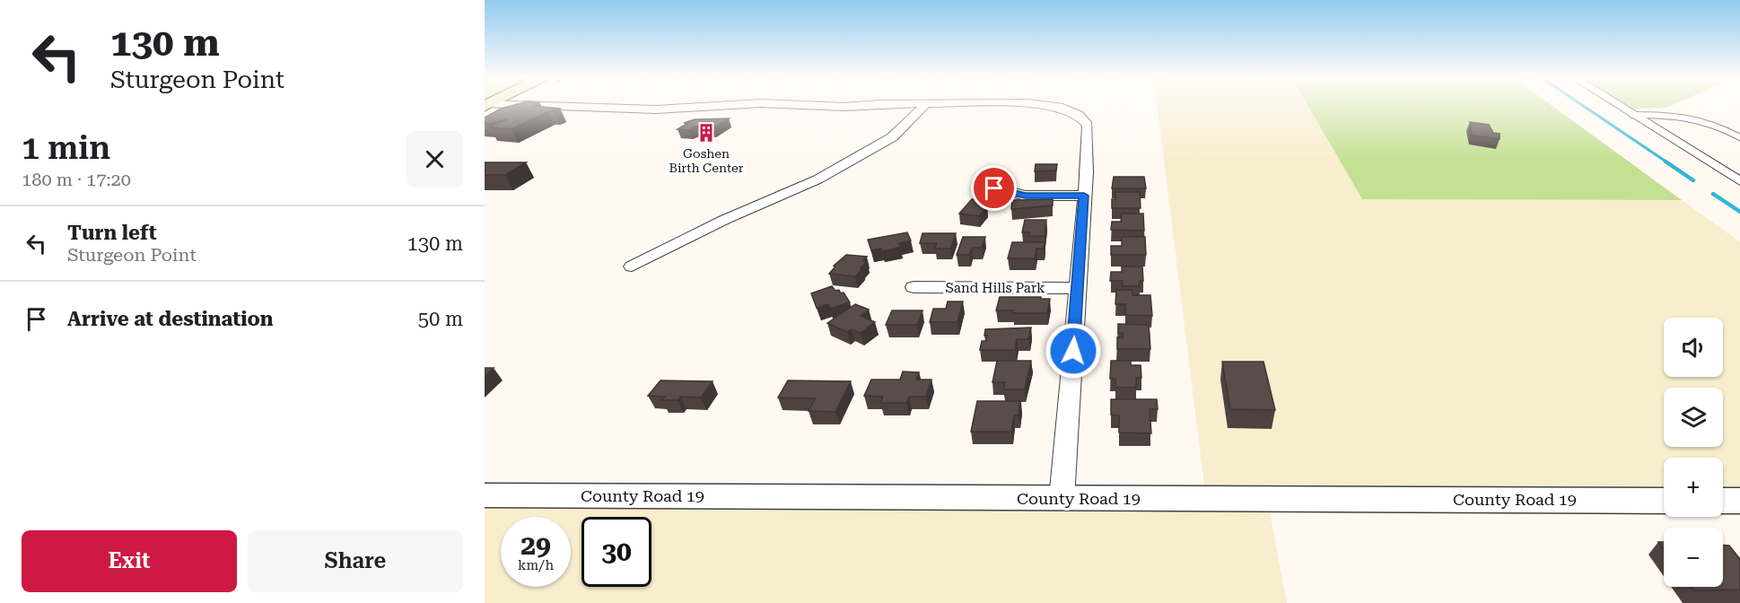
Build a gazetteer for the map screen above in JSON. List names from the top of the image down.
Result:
{
  "streets": {
    "street": ["Sand Hills Park", "County Road 19"]
  },
  "places": {
    "building": ["Goshen Birth Center"]
  },
  "page": {
    "turn": ["130 m", "Sturgeon Point"],
    "heading": ["1 min", "180 m · 17:20"],
    "list": [
      {
        "name": "Turn left",
        "note": "Sturgeon Point",
        "value": "130 m"
      },
      {
        "name": "Arrive at destination",
        "value": "50 m"
      }
    ],
    "map_buttons": ["+", "−"],
    "speed": "29 km/h",
    "limit": "30",
    "buttons": ["Exit", "Share"]
  }
}
